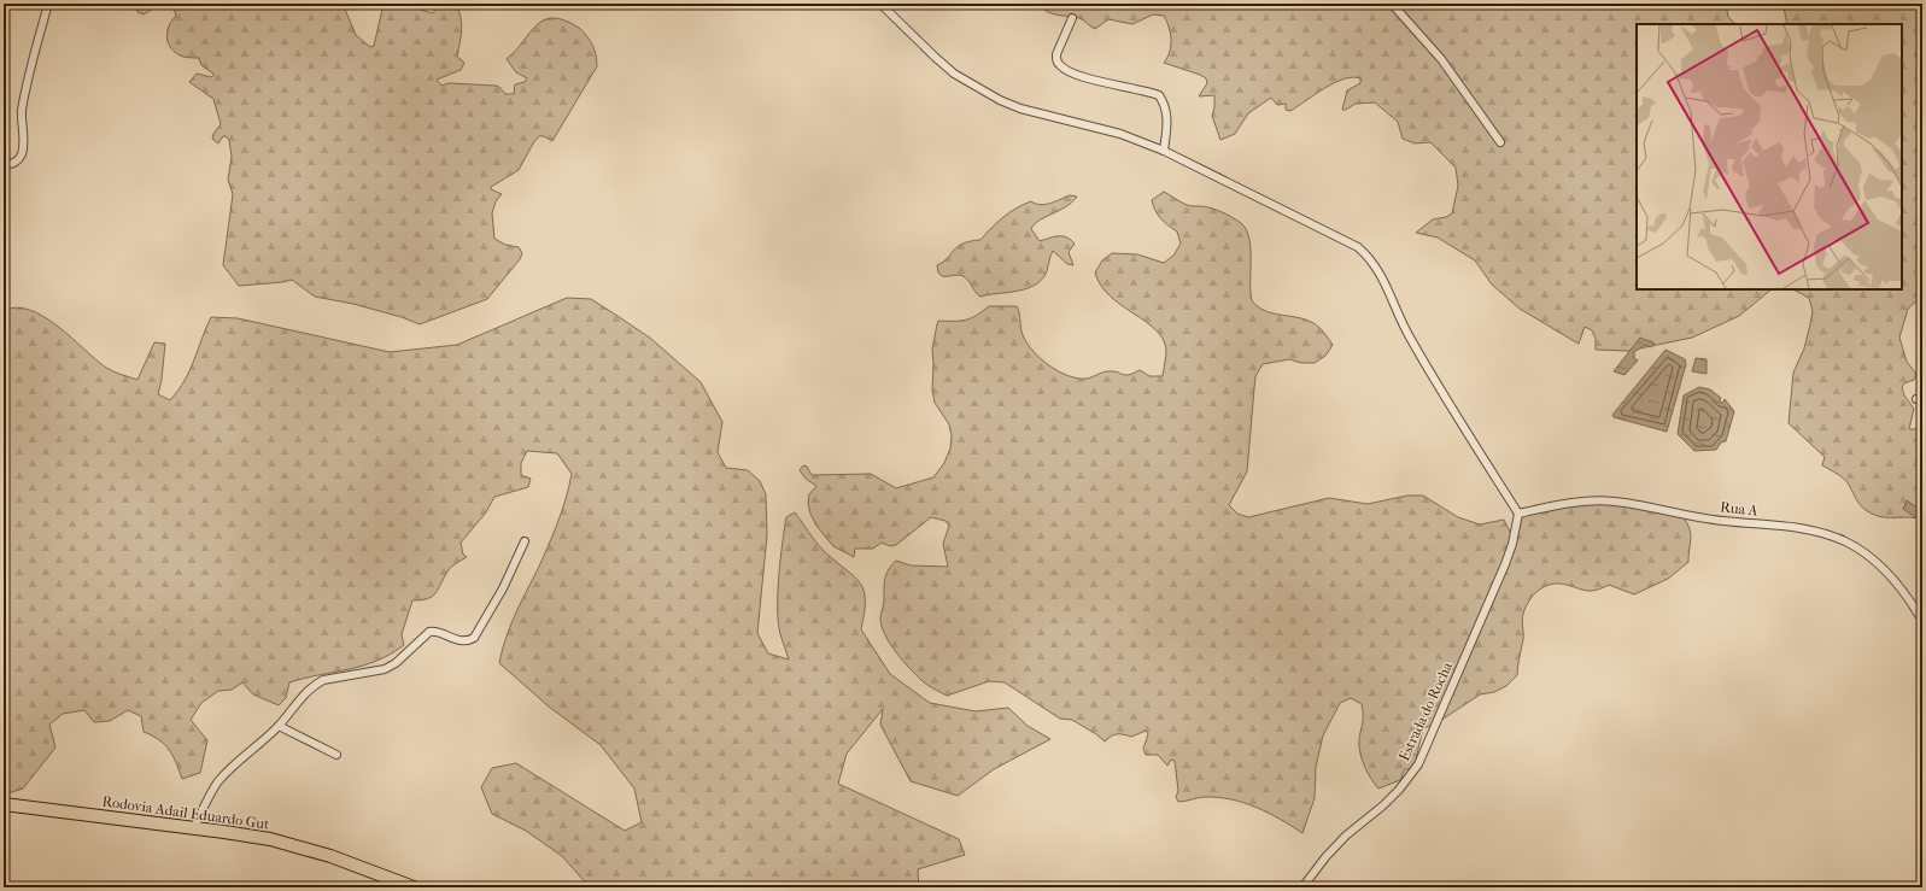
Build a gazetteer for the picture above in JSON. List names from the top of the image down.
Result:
{
  "streets": {
    "main road": ["Rodovia Adail Eduardo Gut"],
    "street": ["Rua A", "Estrada do Rocha"]
  },
  "crossings": [
    ["Rua A", "Estrada do Rocha"]
  ]
}
